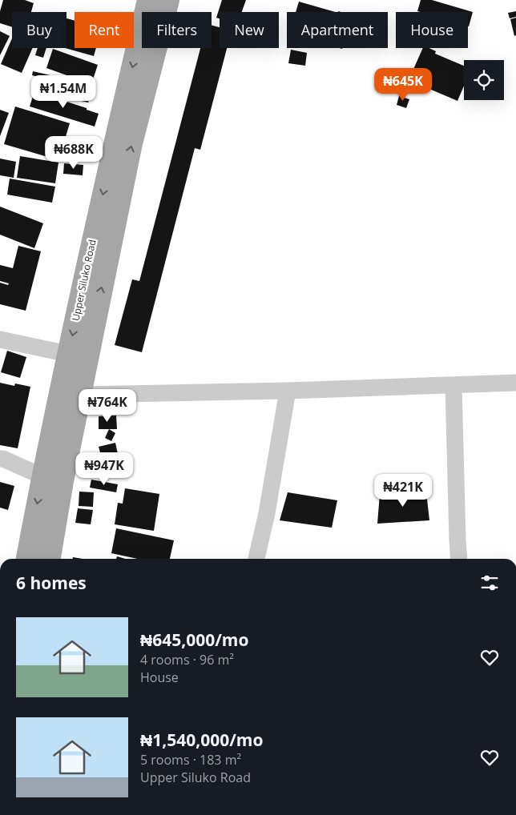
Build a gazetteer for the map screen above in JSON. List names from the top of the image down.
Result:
{
  "streets": {
    "main road": ["Upper Siluko Road"]
  },
  "page": {
    "chip": [
      "Buy",
      "Rent",
      "Filters",
      "New",
      "Apartment",
      "House"
    ],
    "price": [
      "₦645K",
      "₦1.54M",
      "₦688K",
      "₦764K",
      "₦947K",
      "₦421K"
    ],
    "heading": "6 homes",
    "list": [
      {
        "name": "₦645,000/mo",
        "note": "4 rooms · 96 m² · House"
      },
      {
        "name": "₦1,540,000/mo",
        "note": "5 rooms · 183 m² · Upper Siluko Road"
      }
    ]
  }
}
